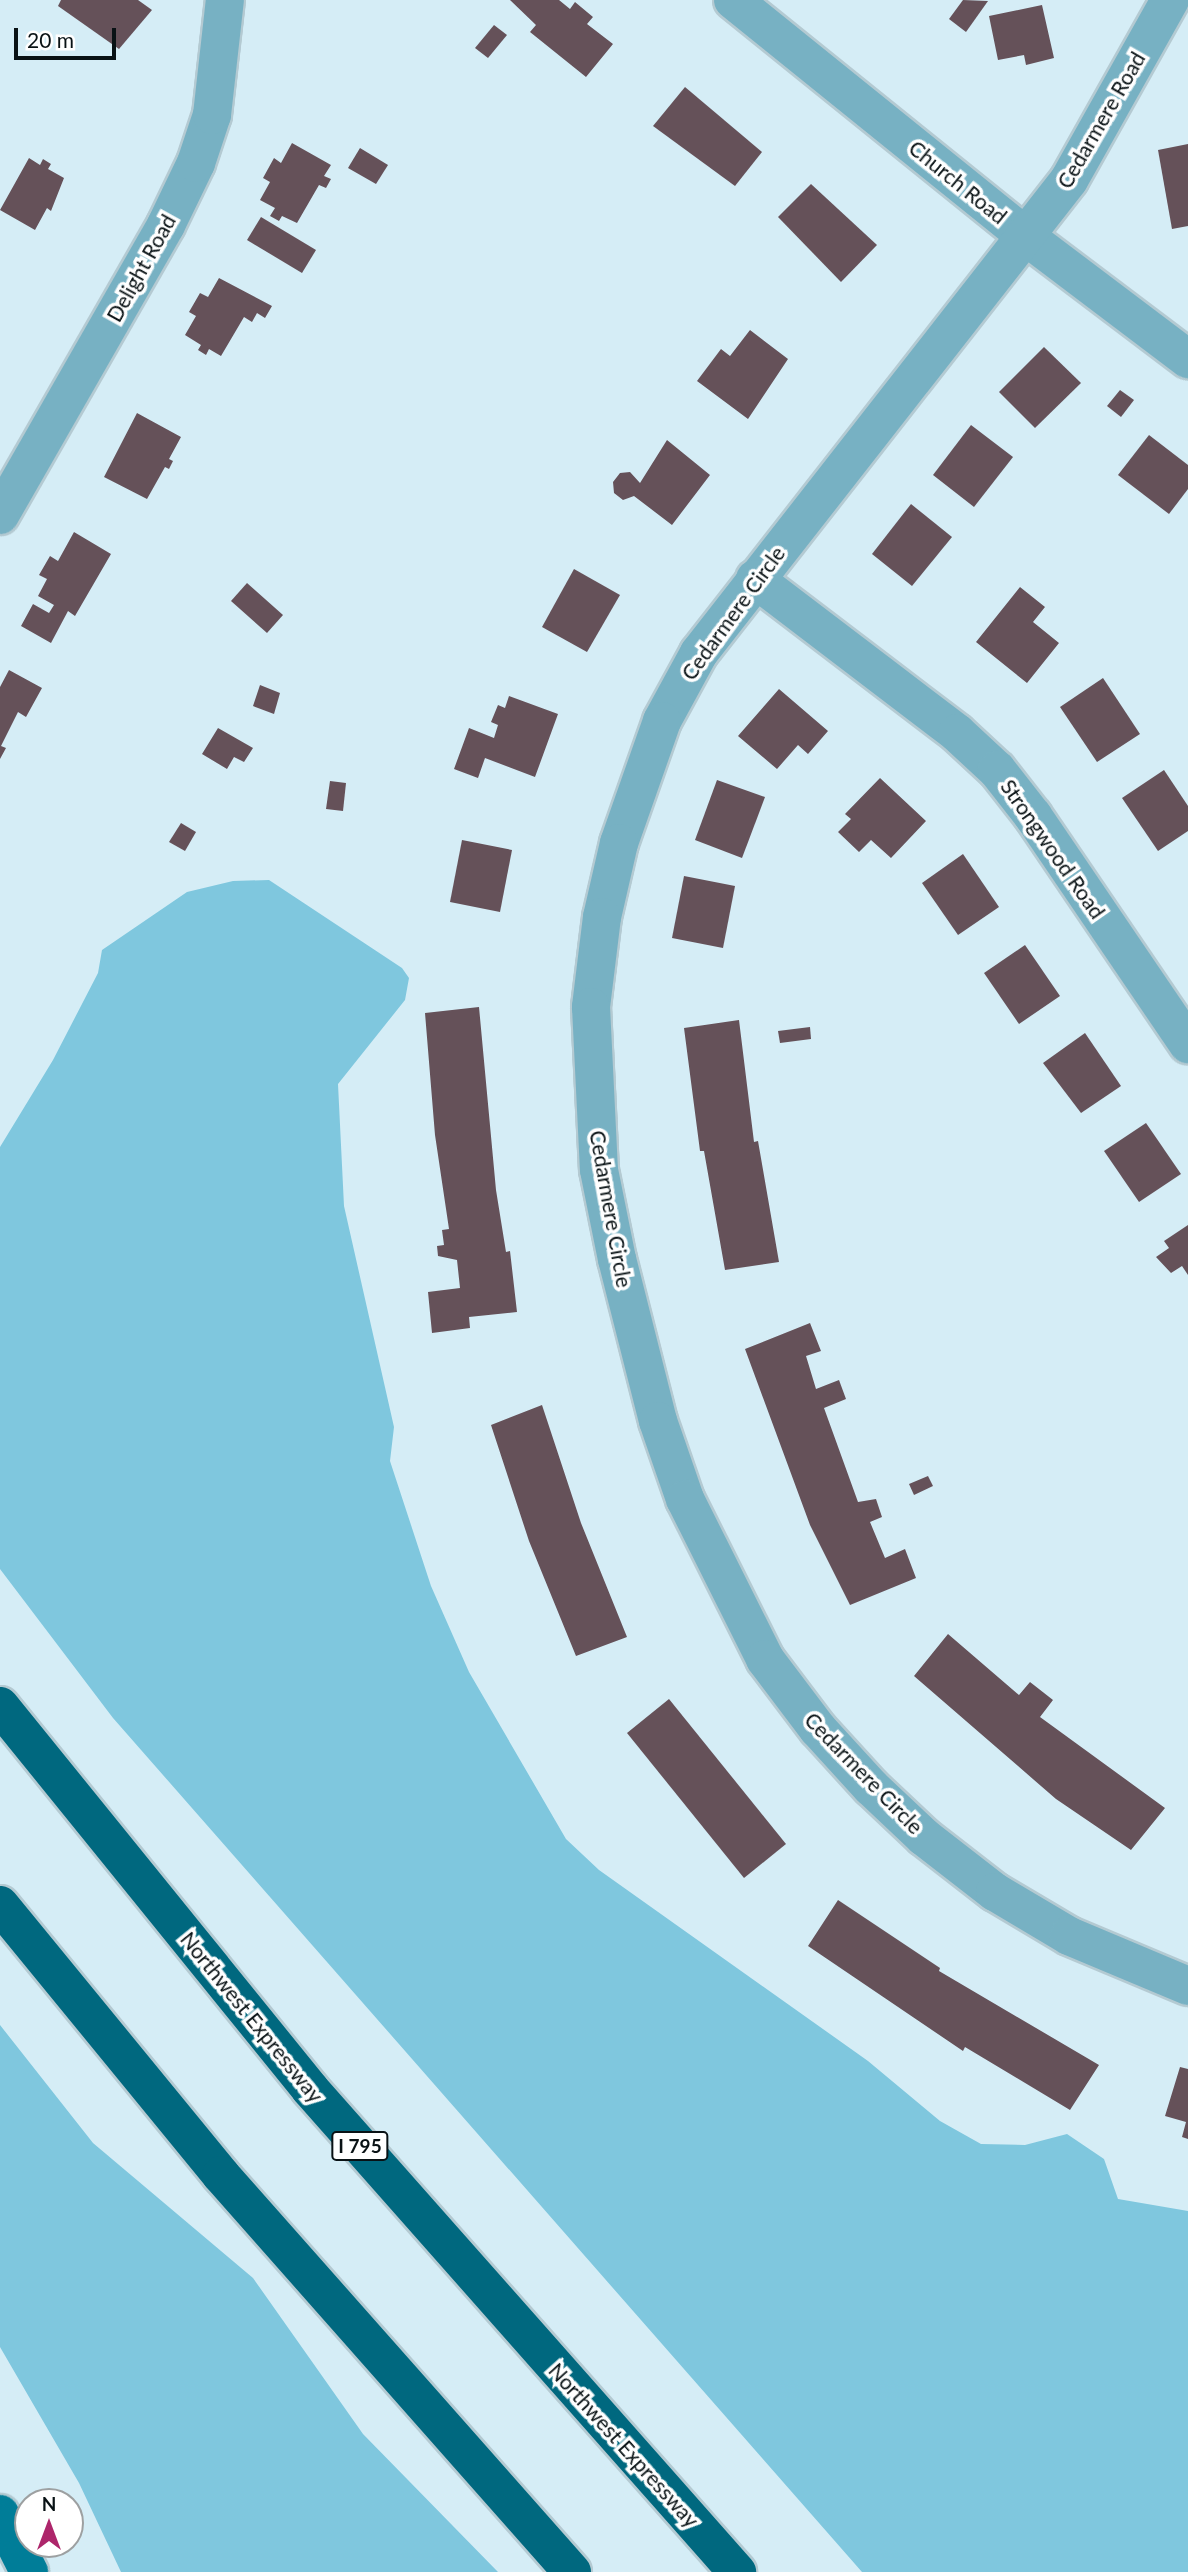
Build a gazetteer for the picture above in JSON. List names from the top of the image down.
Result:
{
  "streets": {
    "highway": ["Northwest Expressway", "I 795"],
    "street": [
      "Cedarmere Road",
      "Church Road",
      "Delight Road",
      "Cedarmere Circle",
      "Strongwood Road"
    ]
  },
  "crossings": [
    ["Cedarmere Road", "Church Road"],
    ["Cedarmere Road", "Cedarmere Circle"],
    ["Church Road", "Cedarmere Circle"],
    ["Cedarmere Circle", "Strongwood Road"]
  ],
  "scale_bar": "20 m",
  "north": "top"
}
